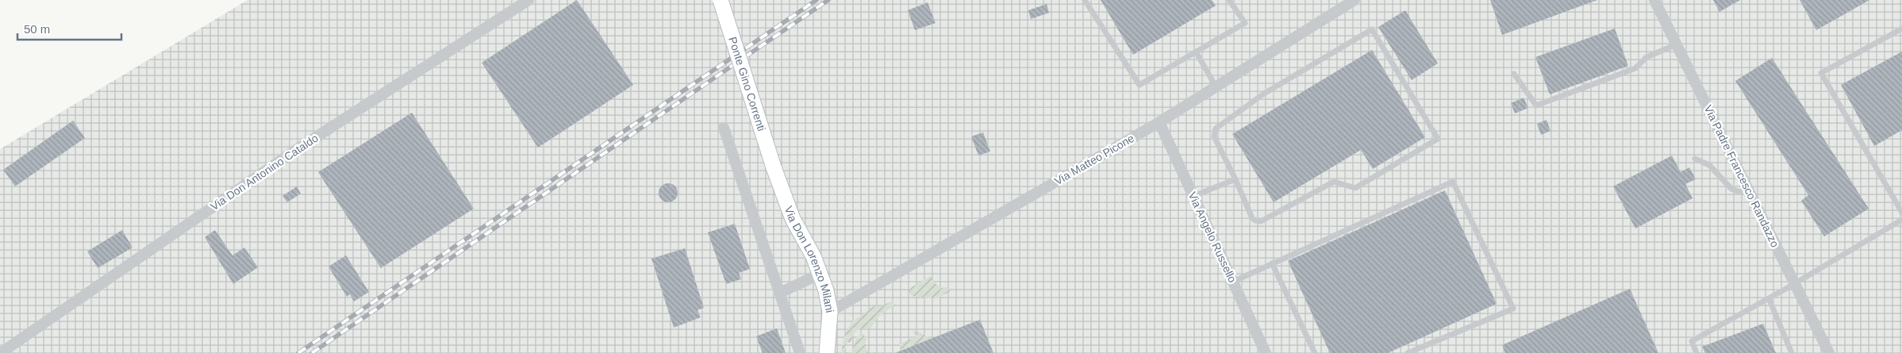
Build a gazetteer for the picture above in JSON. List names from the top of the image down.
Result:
{
  "streets": {
    "street": [
      "Ponte Gino Correnti",
      "Via Matteo Picone",
      "Via Don Antonino Cataldo",
      "Via Padre Francesco Randazzo",
      "Via Angelo Russello",
      "Via Don Lorenzo Milani"
    ]
  },
  "crossings": [
    ["Ponte Gino Correnti", "Via Don Lorenzo Milani"],
    ["Via Matteo Picone", "Via Angelo Russello"],
    ["Via Matteo Picone", "Via Don Lorenzo Milani"]
  ],
  "scale_bar": "50 m"
}
